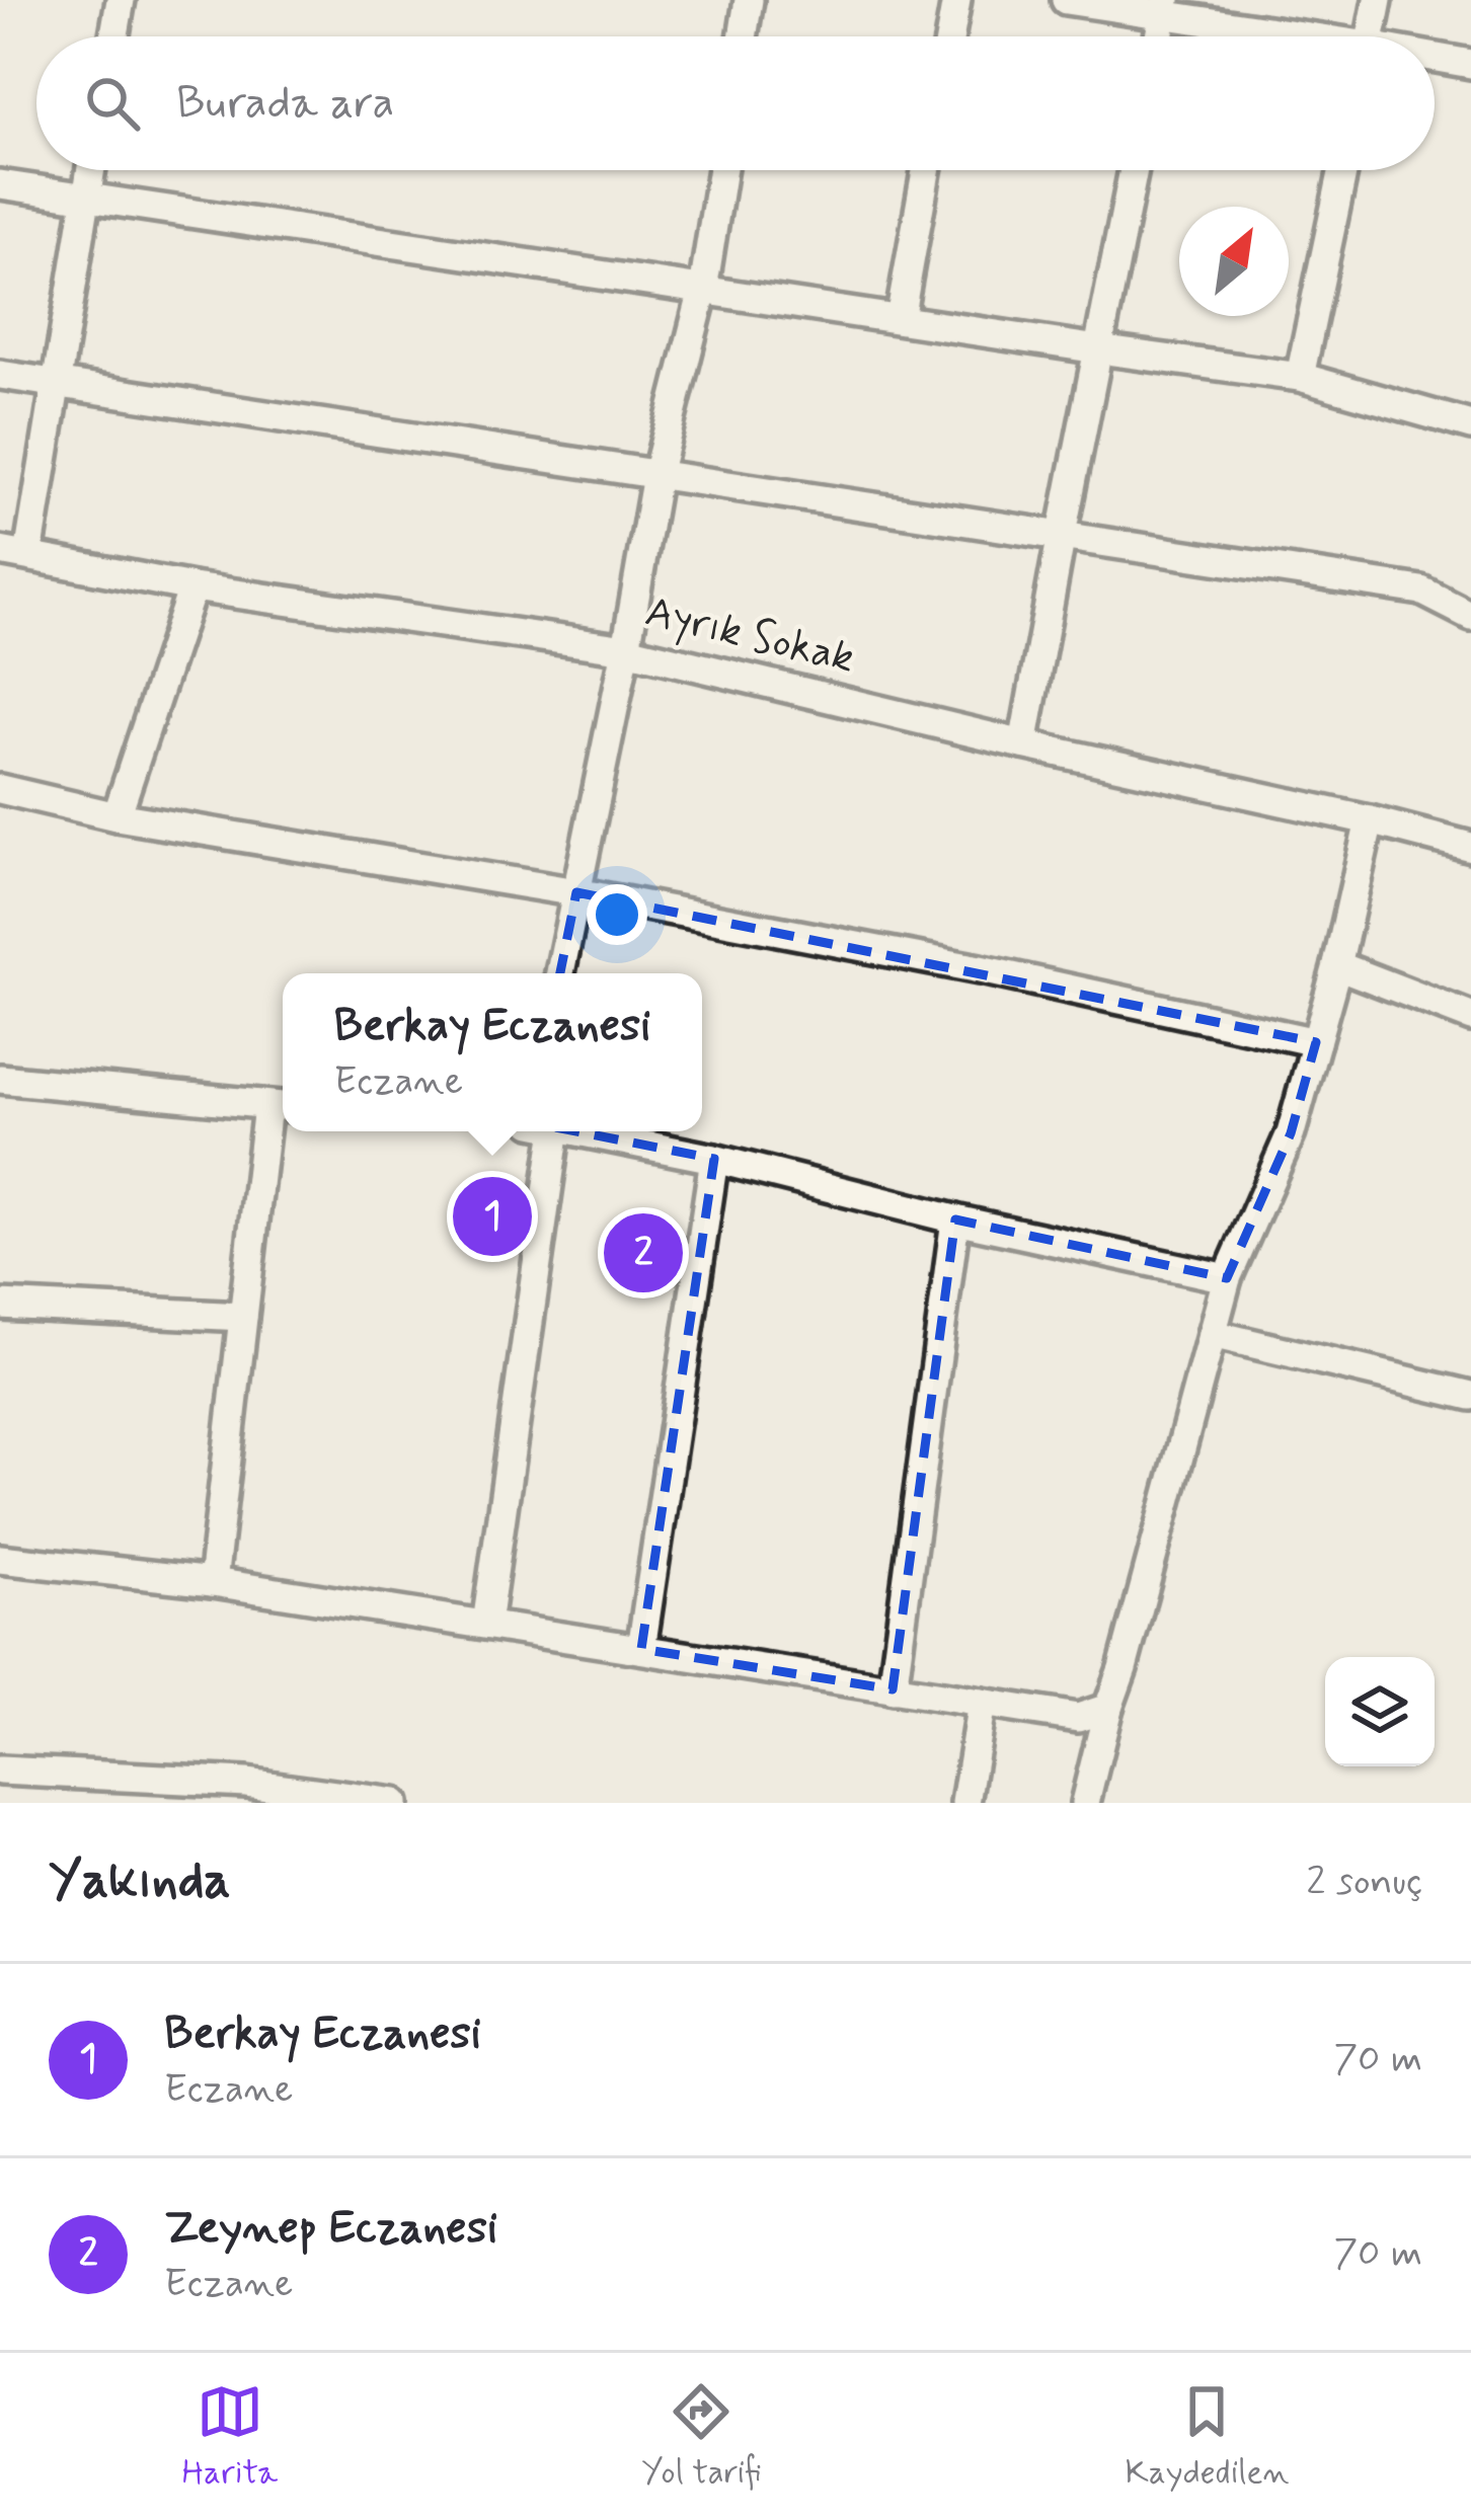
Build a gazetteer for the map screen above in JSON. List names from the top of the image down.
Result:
{
  "streets": {
    "street": ["Ayrık Sokak"]
  },
  "north": "top right",
  "page": {
    "search": "Burada ara",
    "popup": ["Berkay Eczanesi", "Eczane"],
    "pins": ["1", "2"],
    "heading": ["Yakında", "2 sonuç"],
    "list": [
      {
        "mark": "1",
        "name": "Berkay Eczanesi",
        "note": "Eczane",
        "value": "70 m"
      },
      {
        "mark": "2",
        "name": "Zeynep Eczanesi",
        "note": "Eczane",
        "value": "70 m"
      }
    ],
    "nav": ["Harita", "Yol tarifi", "Kaydedilen"]
  }
}
